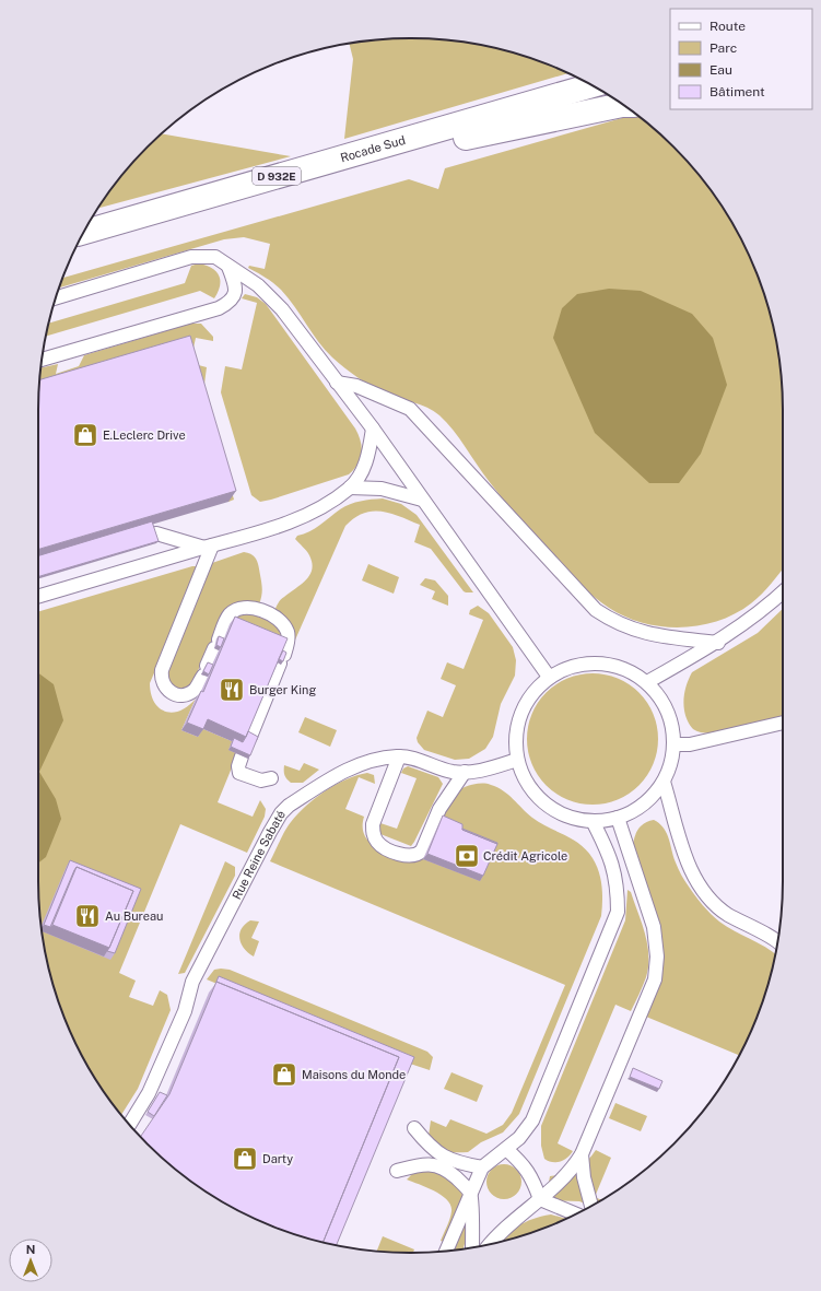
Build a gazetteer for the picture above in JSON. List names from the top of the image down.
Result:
{
  "streets": {
    "main road": ["Rocade Sud", "D 932E"],
    "lane": ["Rue Reine Sabaté"]
  },
  "places": {
    "shop": ["E.Leclerc Drive", "Maisons du Monde", "Darty"],
    "restaurant": ["Burger King", "Au Bureau"],
    "bank": ["Crédit Agricole"]
  },
  "legend": [
    "Route",
    "Parc",
    "Eau",
    "Bâtiment"
  ],
  "north": "top"
}
